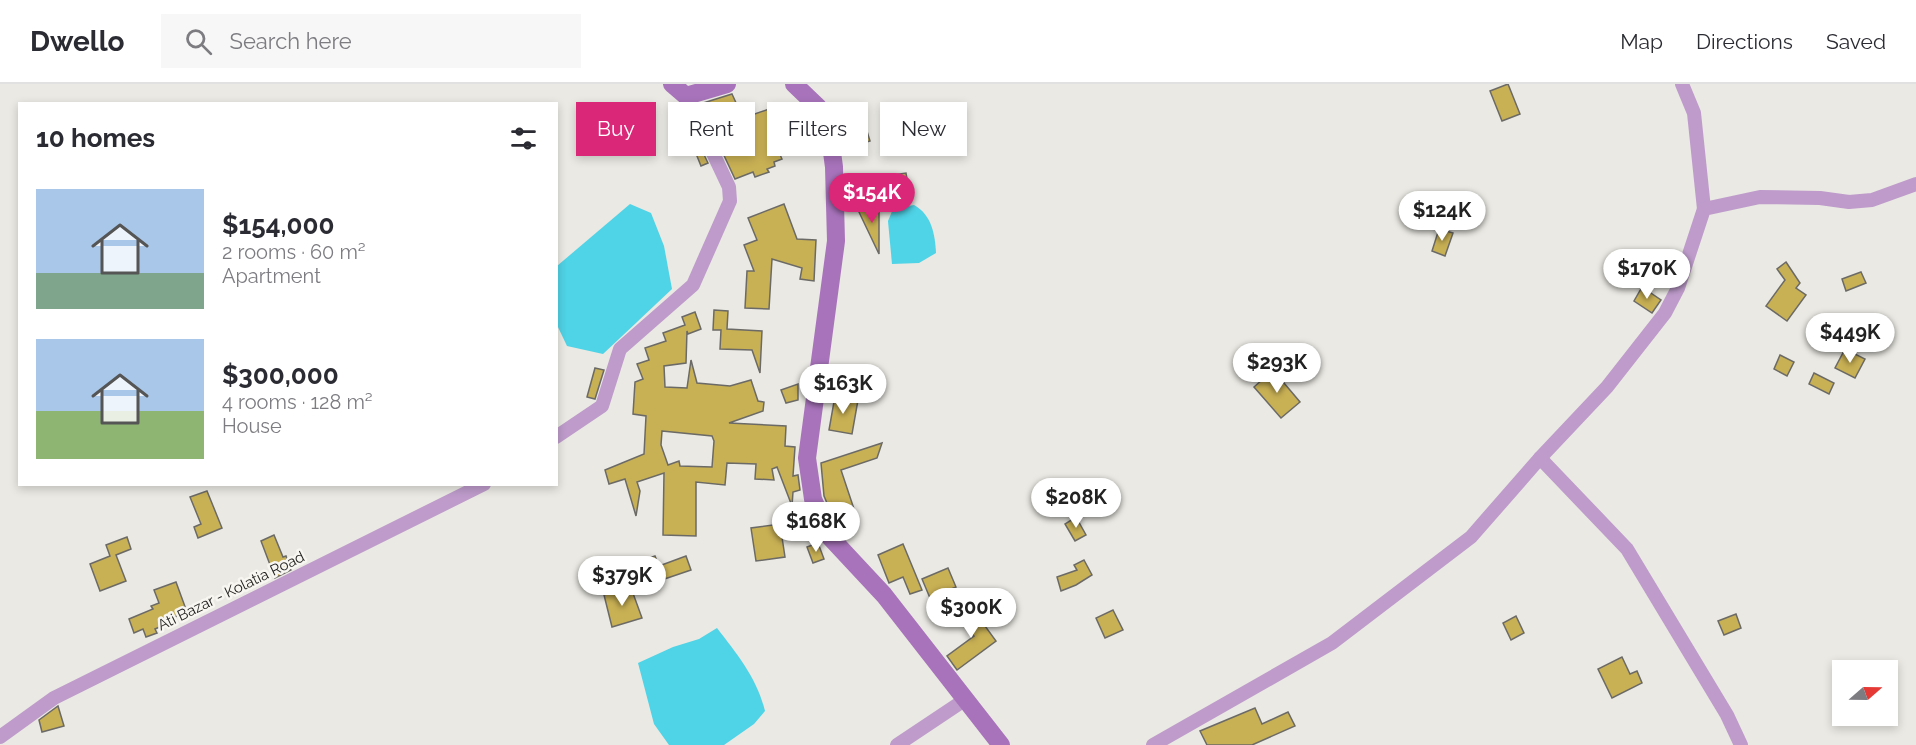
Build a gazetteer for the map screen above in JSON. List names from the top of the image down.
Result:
{
  "streets": {
    "street": ["Ati Bazar - Kolatia Road"]
  },
  "north": "right",
  "page": {
    "header": "Dwello",
    "search": "Search here",
    "nav": ["Map", "Directions", "Saved"],
    "chip": [
      "Buy",
      "Rent",
      "Filters",
      "New"
    ],
    "heading": "10 homes",
    "price": [
      "$154K",
      "$124K",
      "$170K",
      "$449K",
      "$293K",
      "$163K",
      "$208K",
      "$168K",
      "$379K",
      "$300K"
    ],
    "list": [
      {
        "name": "$154,000",
        "note": "2 rooms · 60 m² · Apartment"
      },
      {
        "name": "$300,000",
        "note": "4 rooms · 128 m² · House"
      }
    ]
  }
}
